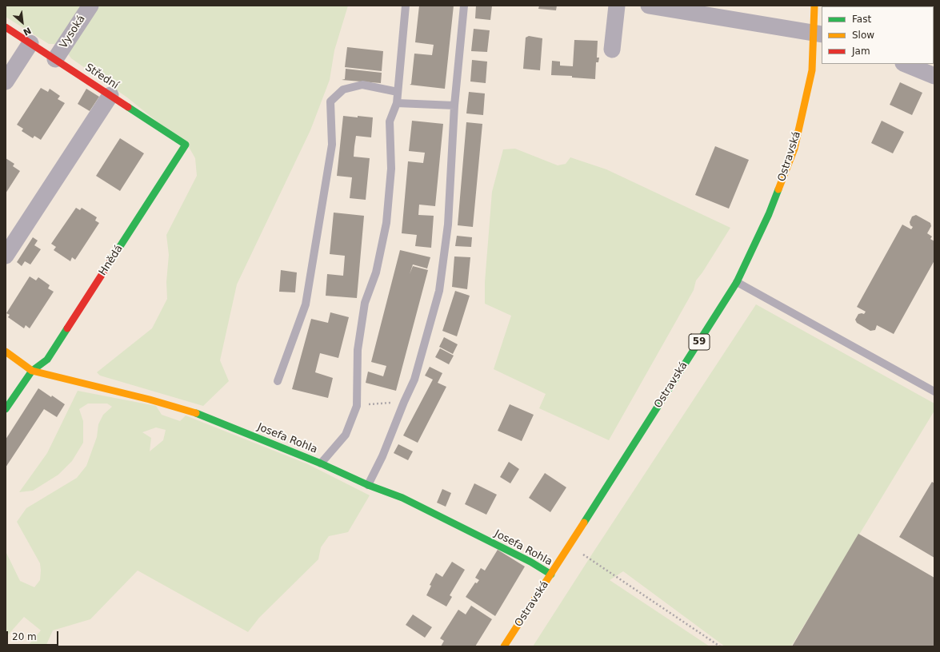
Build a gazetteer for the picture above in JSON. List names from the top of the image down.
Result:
{
  "streets": {
    "street": [
      "Vysoká",
      "Střední",
      "Ostravská",
      "Hnědá",
      "59",
      "Josefa Rohla"
    ]
  },
  "crossings": [
    ["Vysoká", "Střední"],
    ["Střední", "Hnědá"],
    ["Ostravská", "Josefa Rohla"],
    ["Hnědá", "Josefa Rohla"]
  ],
  "legend": ["Fast", "Slow", "Jam"],
  "scale_bar": "20 m",
  "north": "bottom right"
}
